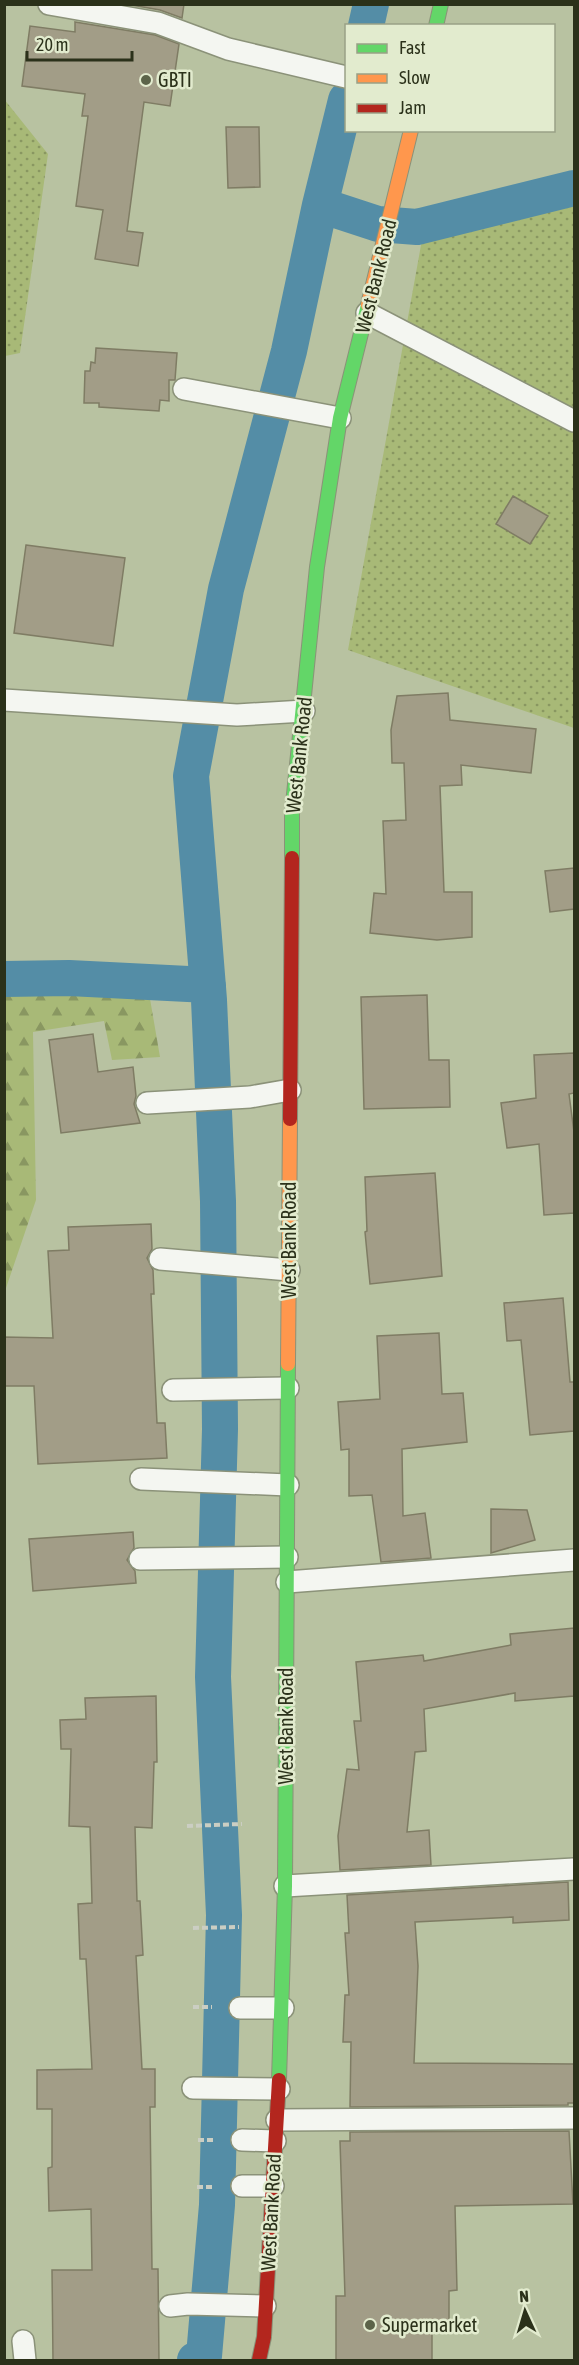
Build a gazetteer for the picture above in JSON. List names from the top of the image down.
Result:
{
  "streets": {
    "main road": ["West Bank Road"]
  },
  "places": ["GBTI", "Supermarket"],
  "legend": ["Fast", "Slow", "Jam"],
  "scale_bar": "20 m",
  "north": "top"
}
